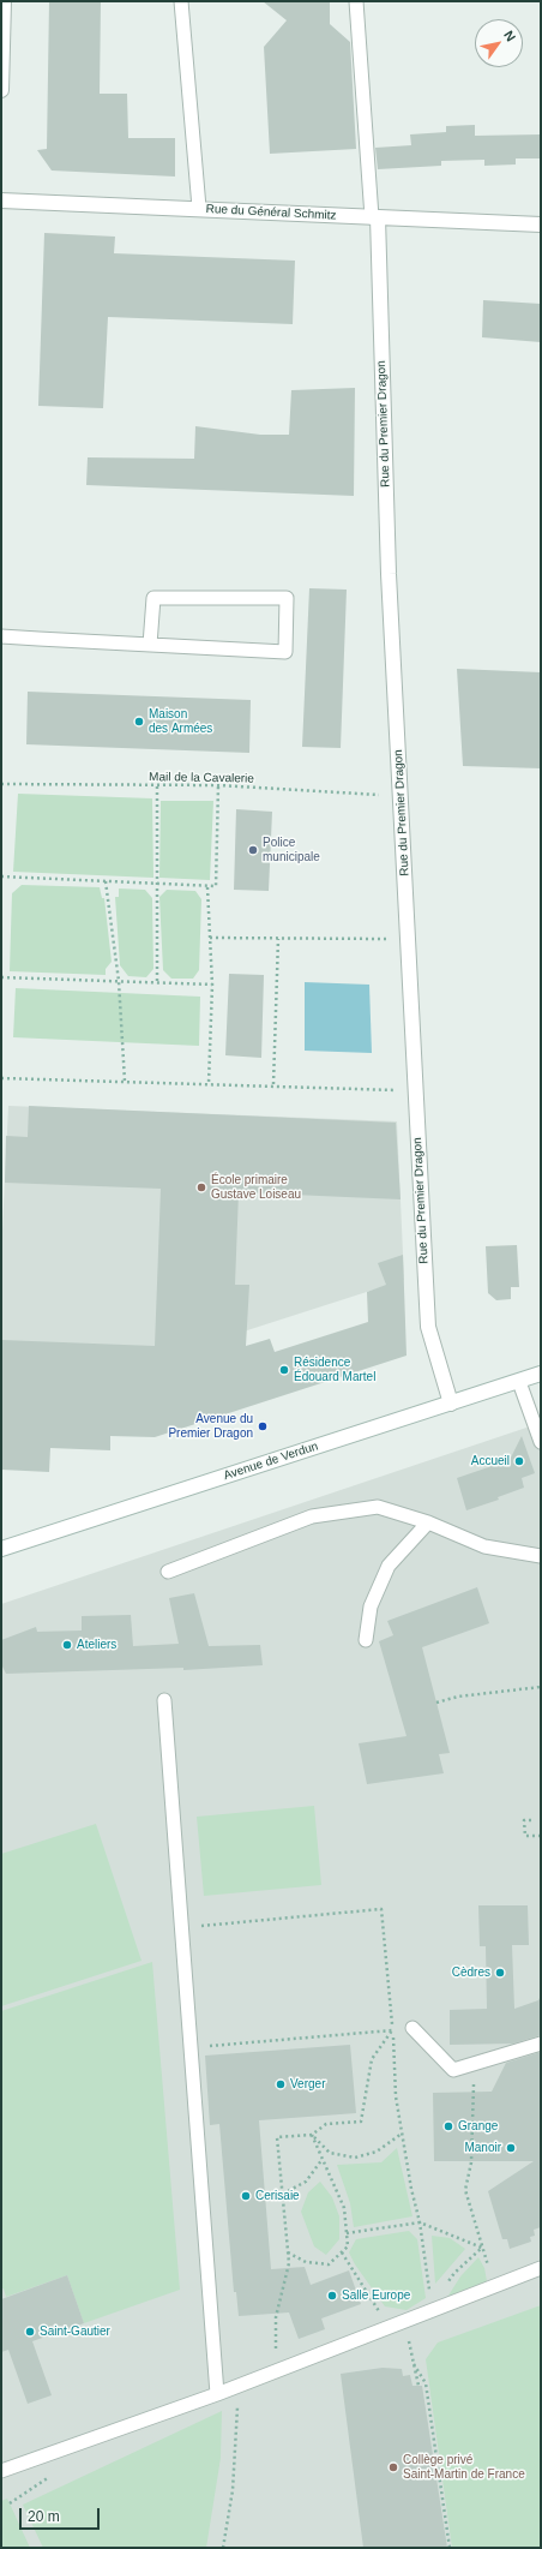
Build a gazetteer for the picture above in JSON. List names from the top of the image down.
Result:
{
  "streets": {
    "street": ["Rue du Général Schmitz", "Rue du Premier Dragon", "Avenue de Verdun"],
    "path": ["Mail de la Cavalerie"]
  },
  "crossings": [
    ["Rue du Général Schmitz", "Rue du Premier Dragon"],
    ["Rue du Premier Dragon", "Mail de la Cavalerie"],
    ["Rue du Premier Dragon", "Avenue de Verdun"]
  ],
  "places": [
    "Maison des Armées",
    "Police municipale",
    "École primaire Gustave Loiseau",
    "Résidence Édouard Martel",
    "Avenue du Premier Dragon",
    "Accueil",
    "Ateliers",
    "Cèdres",
    "Verger",
    "Grange",
    "Manoir",
    "Cerisaie",
    "Salle Europe",
    "Saint-Gautier",
    "Collège privé Saint-Martin de France"
  ],
  "scale_bar": "20 m",
  "north": "top right"
}
